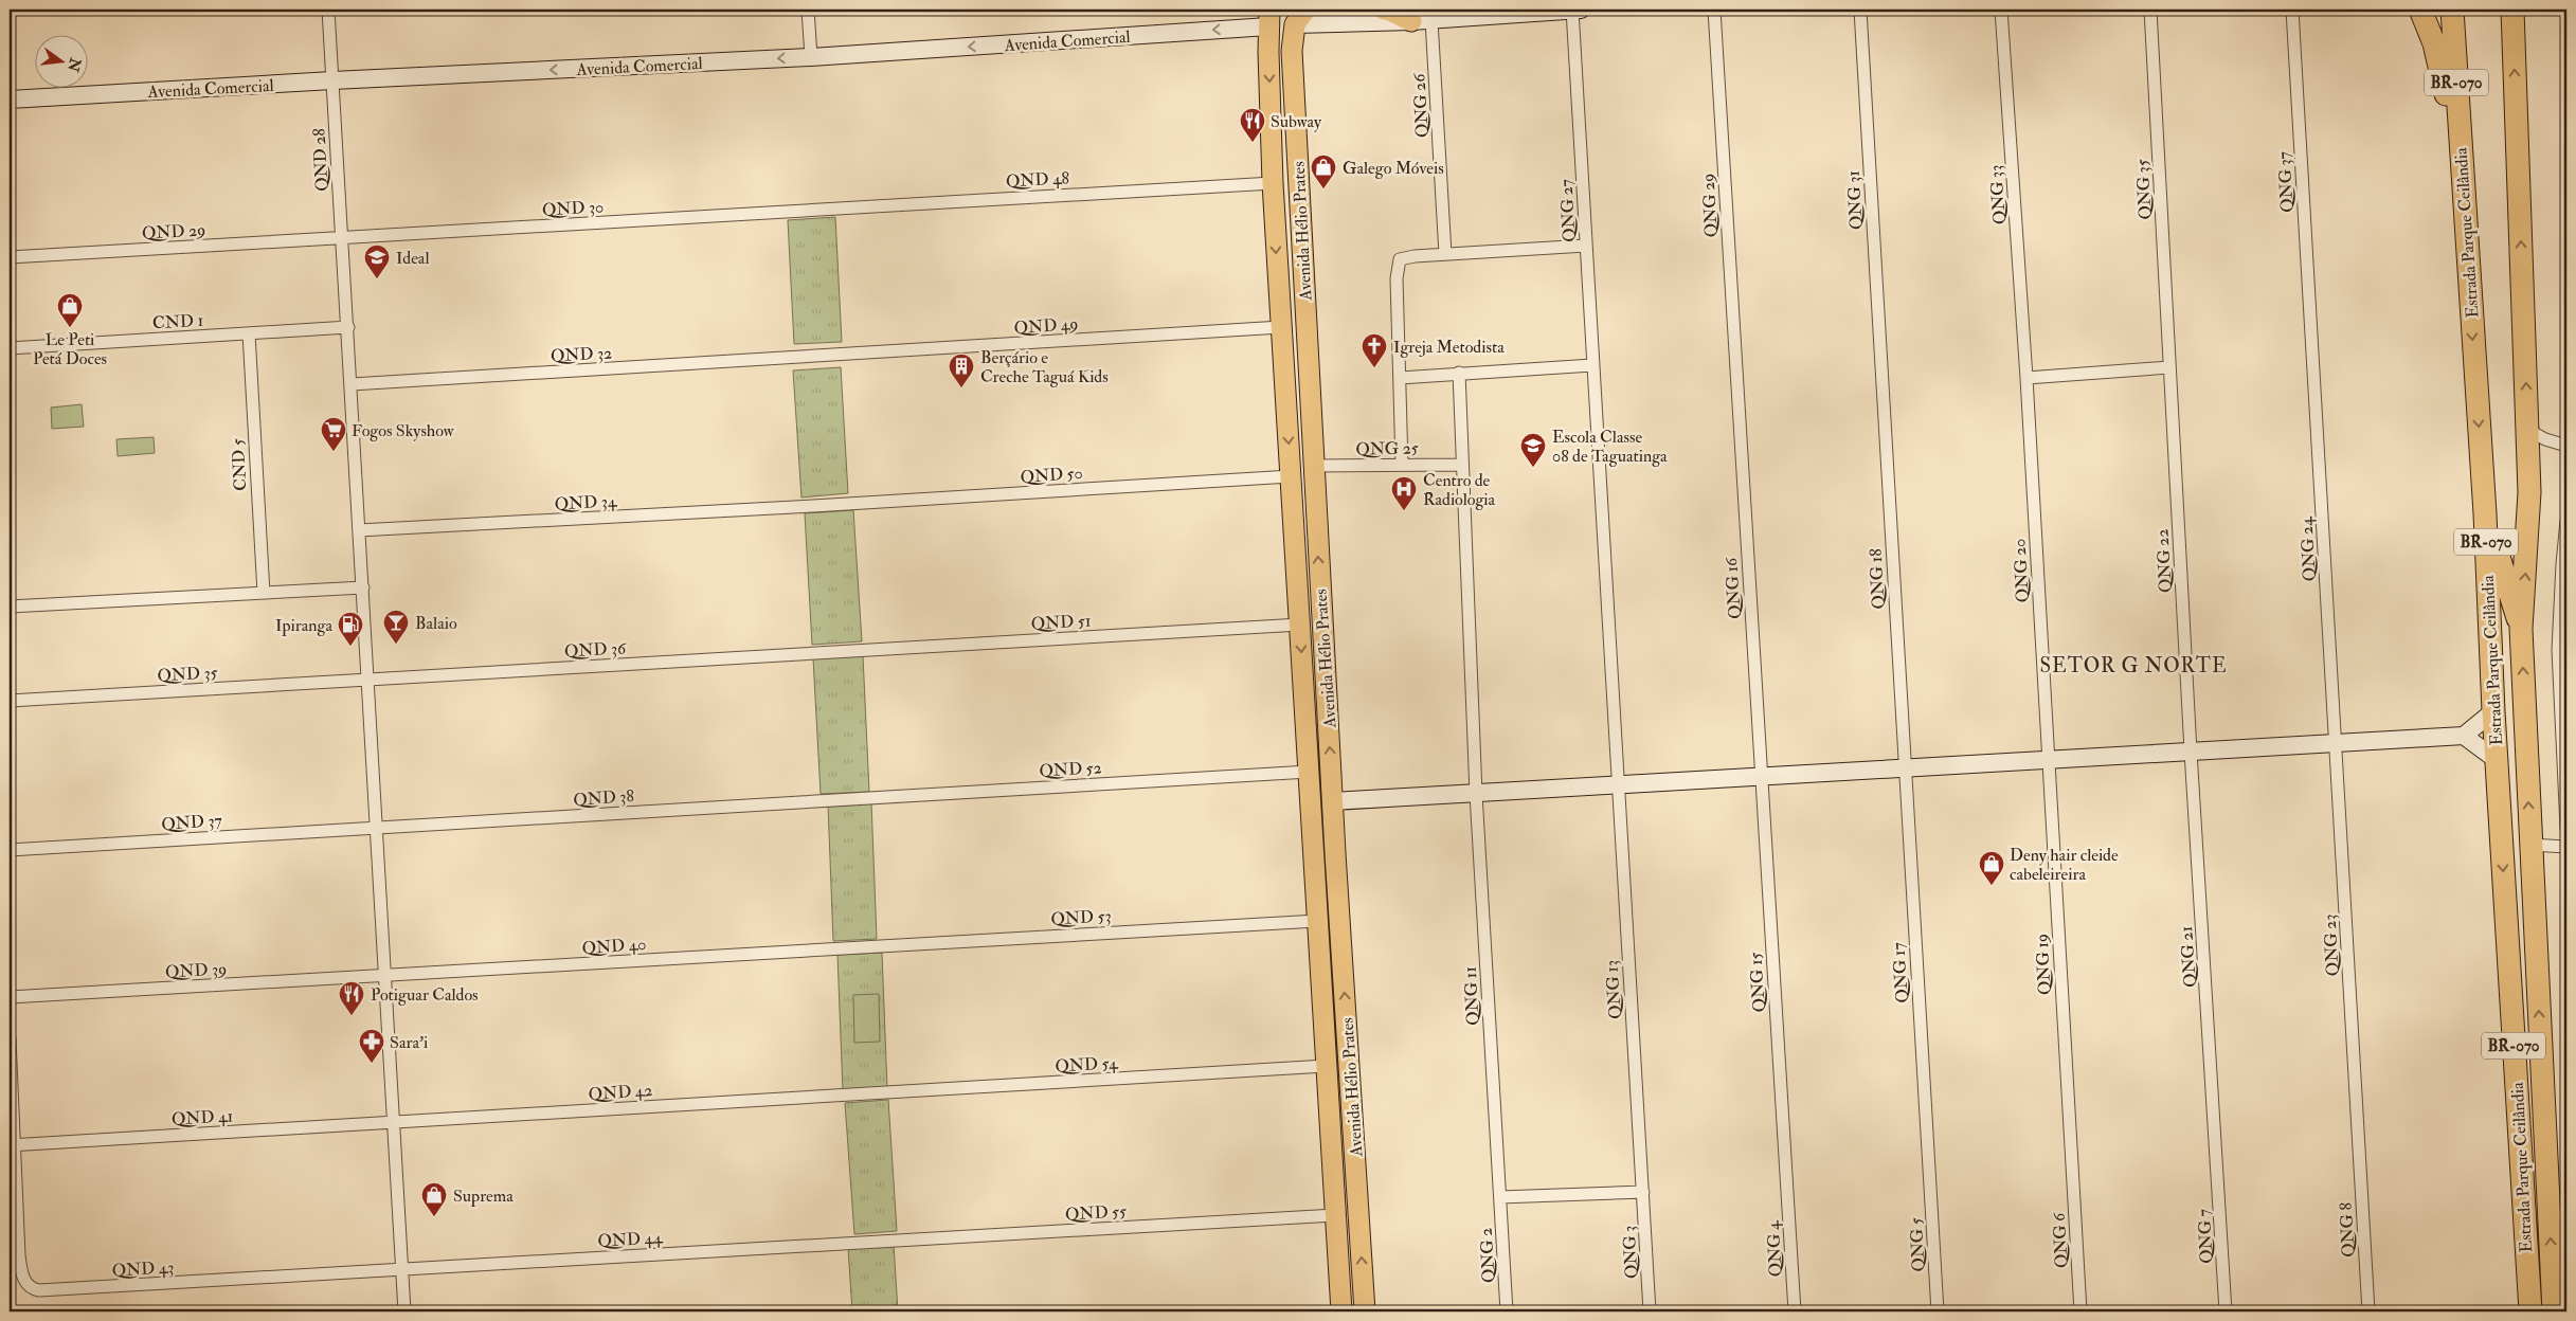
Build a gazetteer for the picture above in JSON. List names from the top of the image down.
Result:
{
  "streets": {
    "highway": ["BR-070", "Estrada Parque Ceilândia"],
    "main road": ["Avenida Comercial", "Avenida Hélio Prates"],
    "street": [
      "QNG 26",
      "QND 28",
      "QND 48",
      "QNG 37",
      "QNG 35",
      "QNG 33",
      "QNG 31",
      "QNG 29",
      "QND 30",
      "QNG 27",
      "QND 29",
      "CND 1",
      "QND 49",
      "QND 32",
      "QNG 25",
      "CND 5",
      "QND 50",
      "QND 34",
      "QNG 24",
      "QNG 22",
      "QNG 20",
      "QNG 18",
      "QNG 16",
      "QND 51",
      "QND 36",
      "QND 35",
      "QND 52",
      "QND 38",
      "QND 37",
      "QND 53",
      "QND 40",
      "QNG 23",
      "QNG 21",
      "QNG 19",
      "QND 39",
      "QNG 17",
      "QNG 15",
      "QNG 13",
      "QNG 11",
      "QND 54",
      "QND 42",
      "QND 41",
      "QND 55",
      "QNG 8",
      "QNG 7",
      "QND 44",
      "QNG 6",
      "QNG 5",
      "QNG 4",
      "QNG 3",
      "QNG 2",
      "QND 43"
    ]
  },
  "crossings": [
    ["Avenida Comercial", "QND 28"],
    ["Avenida Comercial", "Avenida Hélio Prates"],
    ["QND 28", "QND 30"],
    ["QND 28", "QND 29"],
    ["QND 28", "CND 1"],
    ["QND 28", "QND 32"],
    ["QND 28", "QND 34"],
    ["QND 28", "QND 36"],
    ["QND 28", "QND 35"],
    ["QND 28", "QND 38"],
    ["QND 28", "QND 37"],
    ["QND 28", "QND 40"],
    ["QND 28", "QND 39"],
    ["QND 28", "QND 42"],
    ["QND 28", "QND 41"],
    ["QND 28", "QND 44"],
    ["QND 28", "QND 43"],
    ["QND 48", "QND 30"],
    ["QND 48", "Avenida Hélio Prates"],
    ["QNG 37", "QNG 24"],
    ["QNG 35", "QNG 22"],
    ["QNG 33", "QNG 20"],
    ["QNG 31", "QNG 18"],
    ["QNG 29", "QNG 16"],
    ["QND 30", "QND 29"],
    ["QNG 27", "QNG 13"],
    ["Avenida Hélio Prates", "QND 49"],
    ["Avenida Hélio Prates", "QNG 25"],
    ["Avenida Hélio Prates", "QND 50"],
    ["Avenida Hélio Prates", "QND 51"],
    ["Avenida Hélio Prates", "QND 52"],
    ["Avenida Hélio Prates", "QND 53"],
    ["Avenida Hélio Prates", "QND 54"],
    ["Avenida Hélio Prates", "QND 55"],
    ["CND 1", "CND 5"],
    ["QND 49", "QND 32"],
    ["QNG 25", "QNG 11"],
    ["QND 50", "QND 34"],
    ["QNG 24", "QNG 23"],
    ["QNG 22", "QNG 21"],
    ["QNG 20", "QNG 19"],
    ["QNG 18", "QNG 17"],
    ["QNG 16", "QNG 15"],
    ["QND 51", "QND 36"],
    ["QND 36", "QND 35"],
    ["QND 52", "QND 38"],
    ["QND 38", "QND 37"],
    ["QND 53", "QND 40"],
    ["QND 40", "QND 39"],
    ["QNG 23", "QNG 8"],
    ["QNG 21", "QNG 7"],
    ["QNG 19", "QNG 6"],
    ["QNG 17", "QNG 5"],
    ["QNG 15", "QNG 4"],
    ["QNG 13", "QNG 3"],
    ["QNG 11", "QNG 2"],
    ["QND 54", "QND 42"],
    ["QND 42", "QND 41"],
    ["QND 41", "QND 43"],
    ["QND 55", "QND 44"],
    ["QND 44", "QND 43"]
  ],
  "one_way": ["Avenida Comercial"],
  "districts": ["SETOR G NORTE"],
  "places": {
    "restaurant": ["Subway", "Potiguar Caldos"],
    "shop": [
      "Galego Móveis",
      "Le Peti Petá Doces",
      "Deny hair cleide cabeleireira",
      "Suprema"
    ],
    "school or university": ["Ideal", "Escola Classe 08 de Taguatinga"],
    "church": ["Igreja Metodista"],
    "building": ["Berçário e Creche Taguá Kids"],
    "supermarket": ["Fogos Skyshow"],
    "hospital": ["Centro de Radiologia"],
    "bar": ["Balaio"],
    "fuel station": ["Ipiranga"],
    "pharmacy": ["Sara'i"]
  },
  "north": "right"
}
